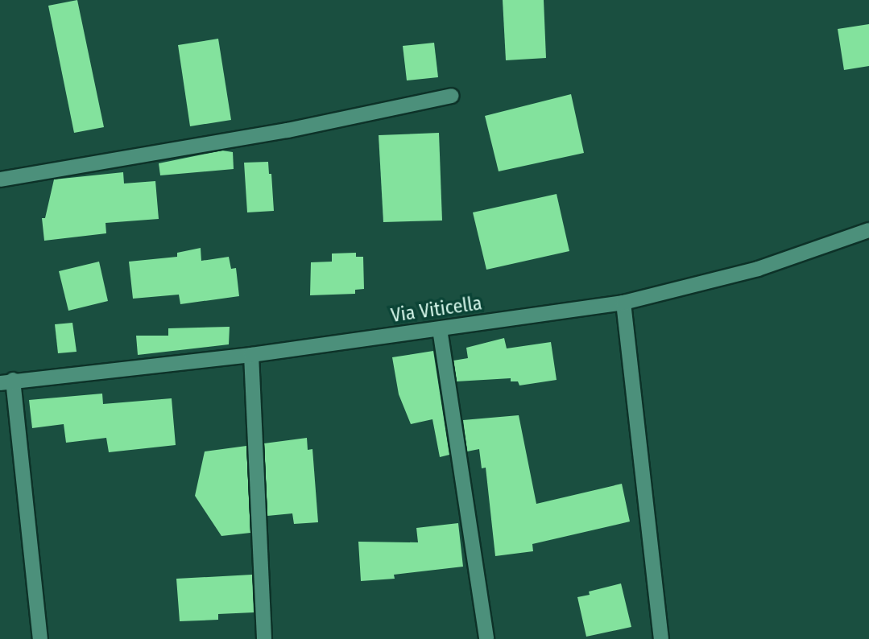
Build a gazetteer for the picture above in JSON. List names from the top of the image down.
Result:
{
  "streets": {
    "street": ["Via Viticella"]
  }
}
